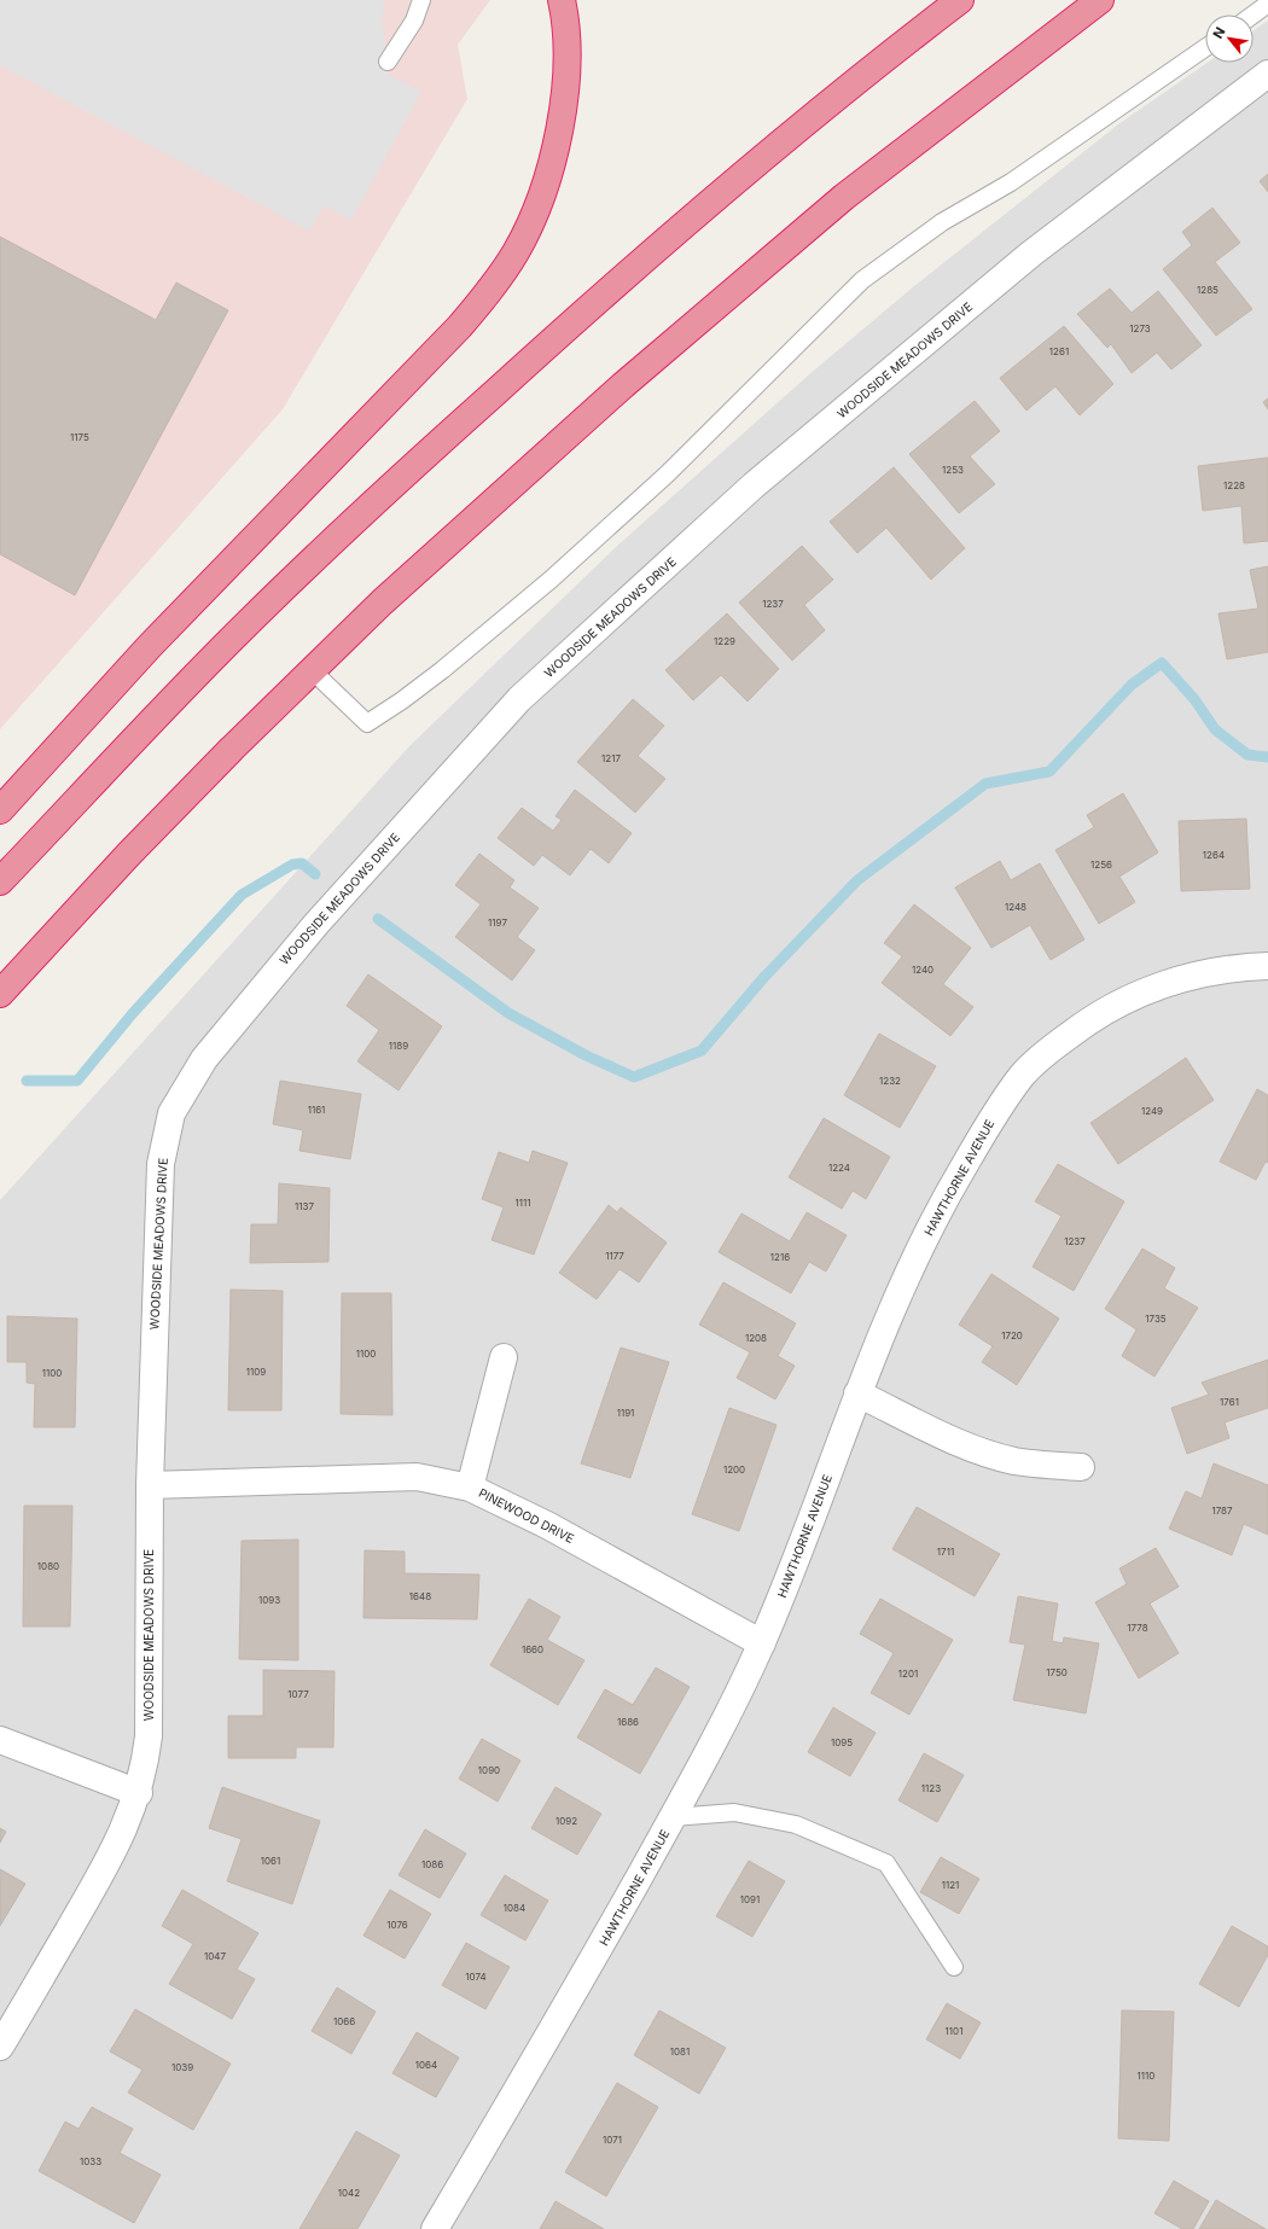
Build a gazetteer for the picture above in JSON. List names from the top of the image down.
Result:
{
  "streets": {
    "street": ["WOODSIDE MEADOWS DRIVE", "HAWTHORNE AVENUE", "PINEWOOD DRIVE"]
  },
  "crossings": [
    ["WOODSIDE MEADOWS DRIVE", "PINEWOOD DRIVE"],
    ["HAWTHORNE AVENUE", "PINEWOOD DRIVE"]
  ],
  "house_numbers": [
    "1285",
    "1273",
    "1261",
    "1175",
    "1253",
    "1228",
    "1237",
    "1229",
    "1217",
    "1264",
    "1256",
    "1248",
    "1197",
    "1240",
    "1189",
    "1232",
    "1161",
    "1249",
    "1224",
    "1111",
    "1137",
    "1237",
    "1177",
    "1216",
    "1735",
    "1720",
    "1208",
    "1100",
    "1109",
    "1100",
    "1761",
    "1191",
    "1200",
    "1787",
    "1711",
    "1080",
    "1648",
    "1093",
    "1778",
    "1660",
    "1750",
    "1201",
    "1077",
    "1686",
    "1095",
    "1090",
    "1123",
    "1092",
    "1061",
    "1086",
    "1121",
    "1091",
    "1084",
    "1076",
    "1047",
    "1074",
    "1066",
    "1101",
    "1081",
    "1064",
    "1039",
    "1110",
    "1071",
    "1033",
    "1042"
  ],
  "north": "top left"
}
